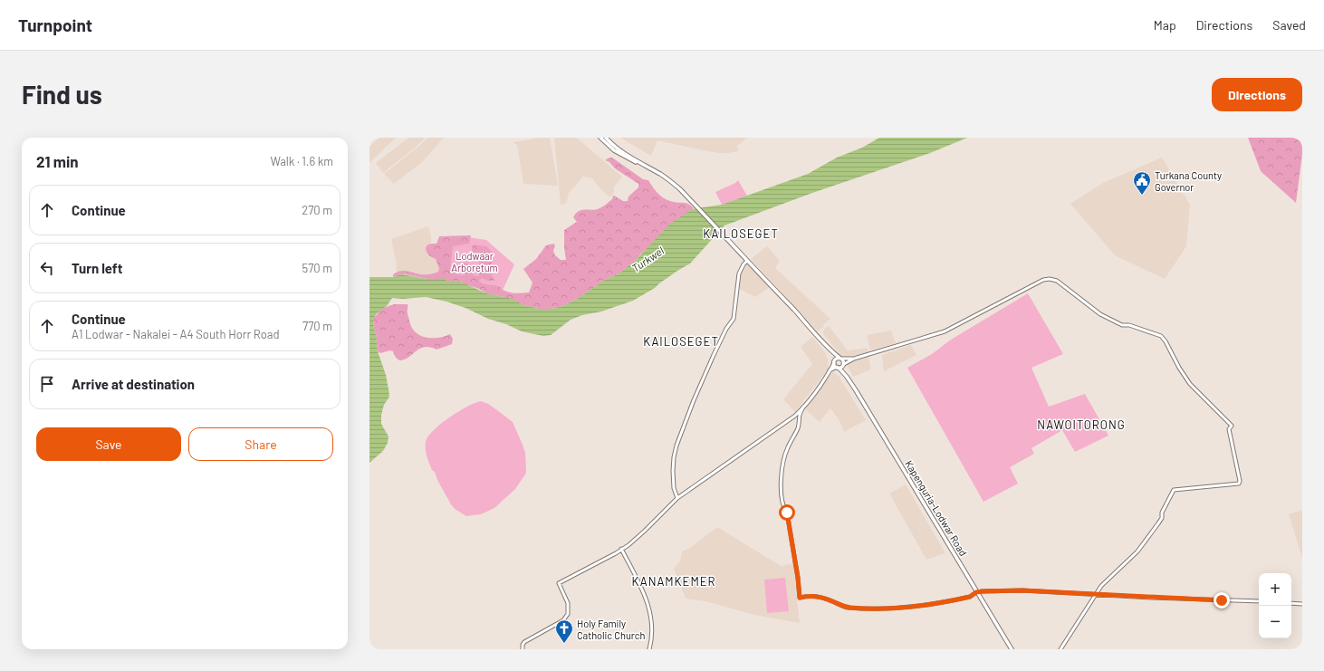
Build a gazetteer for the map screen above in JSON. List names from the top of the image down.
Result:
{
  "streets": {
    "highway": ["Kapenguria-Lodwar Road"]
  },
  "districts": [
    "KAILOSEGET",
    "KAILOSEGET",
    "NAWOITORONG",
    "KANAMKEMER"
  ],
  "water": ["Turkwel"],
  "parks": ["Lodwaar Arboretum"],
  "places": {
    "public building": ["Turkana County Governor"],
    "church": ["Holy Family Catholic Church"]
  },
  "page": {
    "header": "Turnpoint",
    "nav": ["Map", "Directions", "Saved"],
    "buttons": [
      "Directions",
      ["Save", "Share"]
    ],
    "title": "Find us",
    "heading": ["21 min", "Walk · 1.6 km"],
    "list": [
      ["Continue", "270 m"],
      ["Turn left", "570 m"],
      ["Continue", "A1 Lodwar - Nakalei - A4 South Horr Road", "770 m"],
      "Arrive at destination"
    ],
    "map_buttons": ["+", "−"]
  }
}
